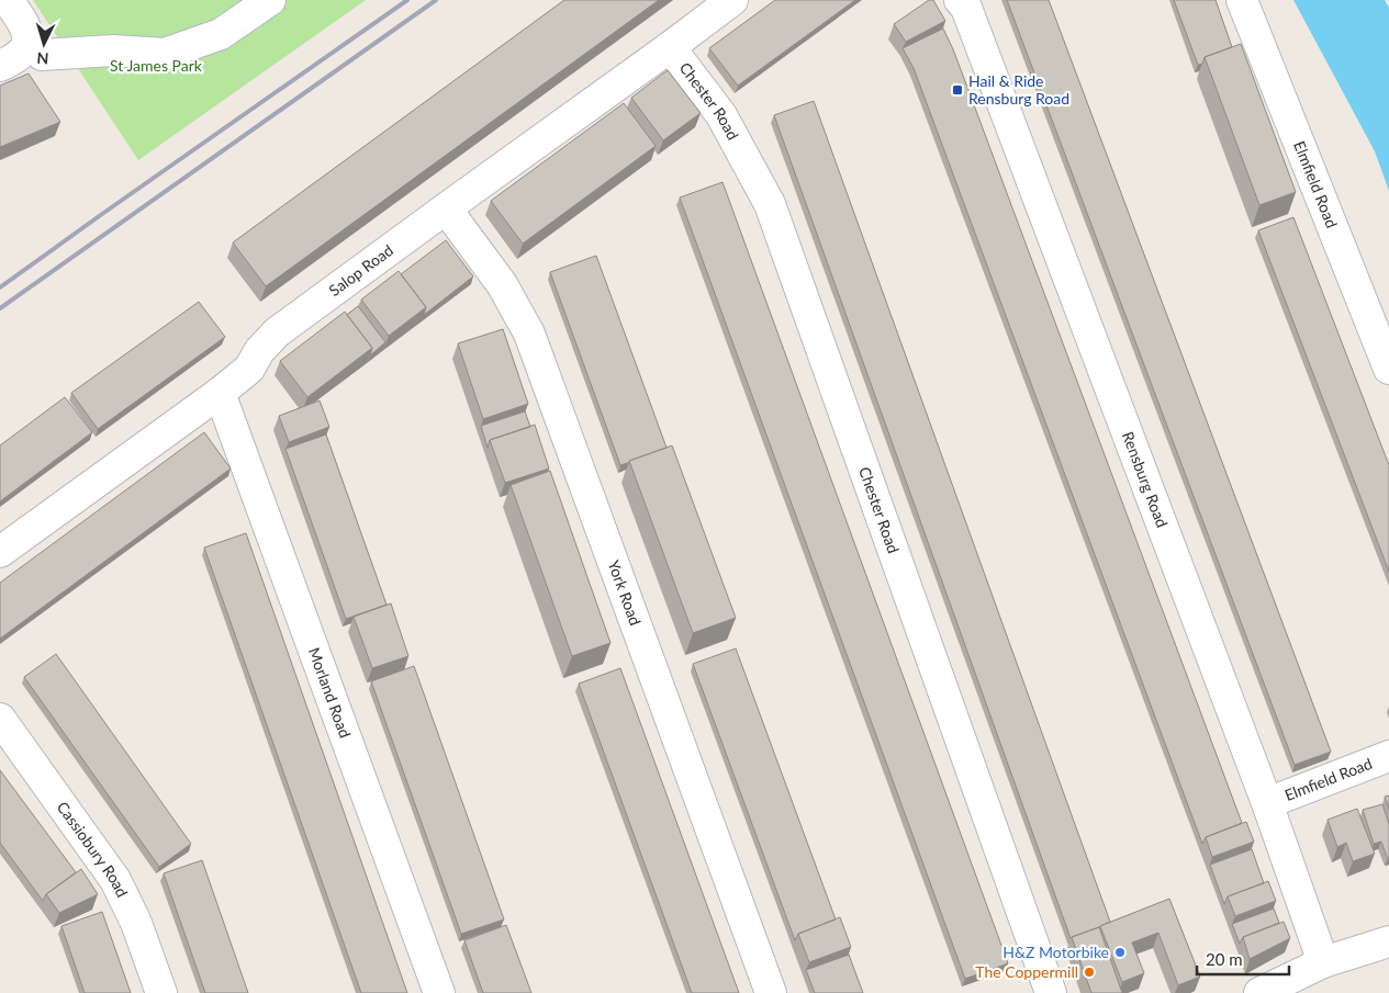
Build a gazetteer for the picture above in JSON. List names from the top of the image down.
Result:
{
  "streets": {
    "street": [
      "Chester Road",
      "Elmfield Road",
      "Salop Road",
      "Rensburg Road",
      "York Road",
      "Morland Road",
      "Cassiobury Road"
    ]
  },
  "crossings": [
    ["Chester Road", "Salop Road"],
    ["Elmfield Road", "Rensburg Road"],
    ["Salop Road", "York Road"],
    ["Salop Road", "Morland Road"]
  ],
  "parks": ["St James Park"],
  "places": {
    "transit": ["Hail & Ride Rensburg Road"],
    "other": ["H&Z Motorbike", "The Coppermill"]
  },
  "scale_bar": "20 m",
  "north": "bottom"
}
